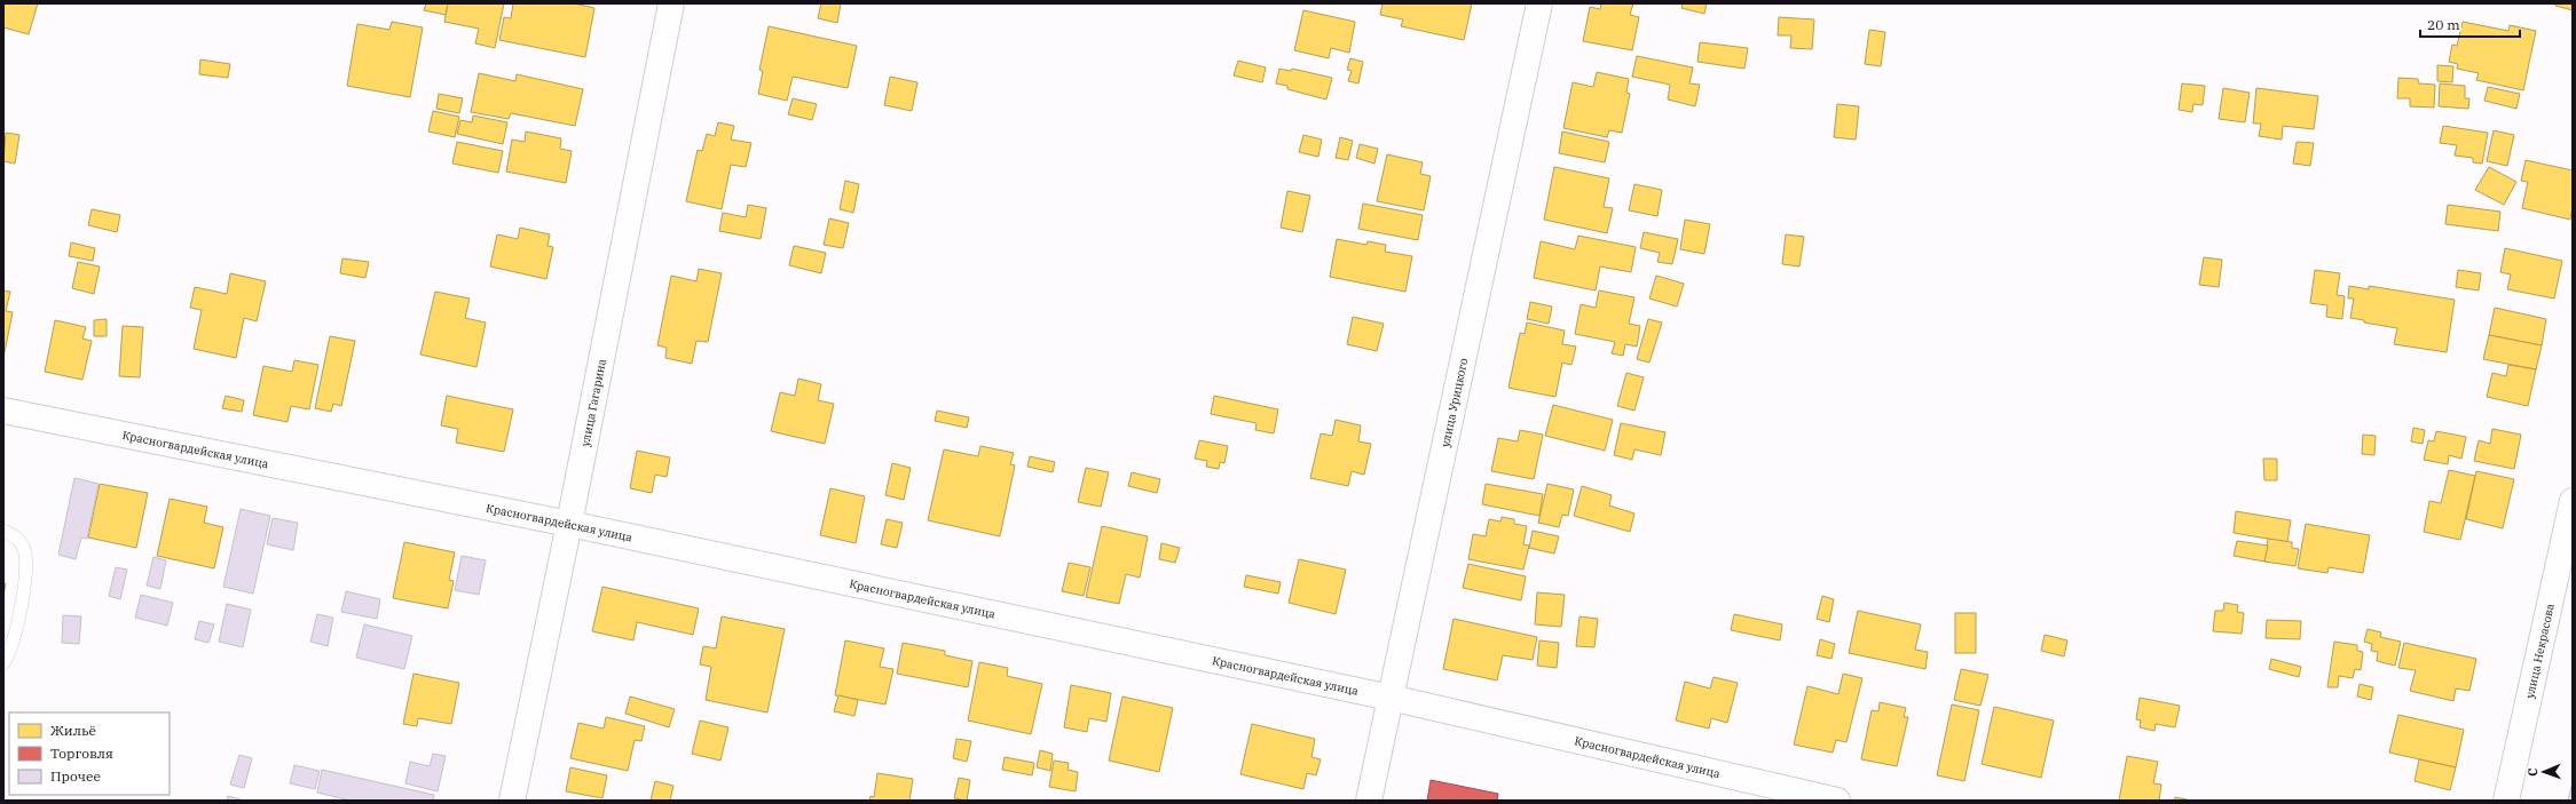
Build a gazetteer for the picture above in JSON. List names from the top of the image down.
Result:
{
  "streets": {
    "street": [
      "улица Урицкого",
      "улица Гагарина",
      "Красногвардейская улица",
      "улица Некрасова"
    ]
  },
  "crossings": [
    ["улица Урицкого", "Красногвардейская улица"],
    ["улица Гагарина", "Красногвардейская улица"]
  ],
  "legend": ["Жильё", "Торговля", "Прочее"],
  "scale_bar": "20 m",
  "north": "left"
}
